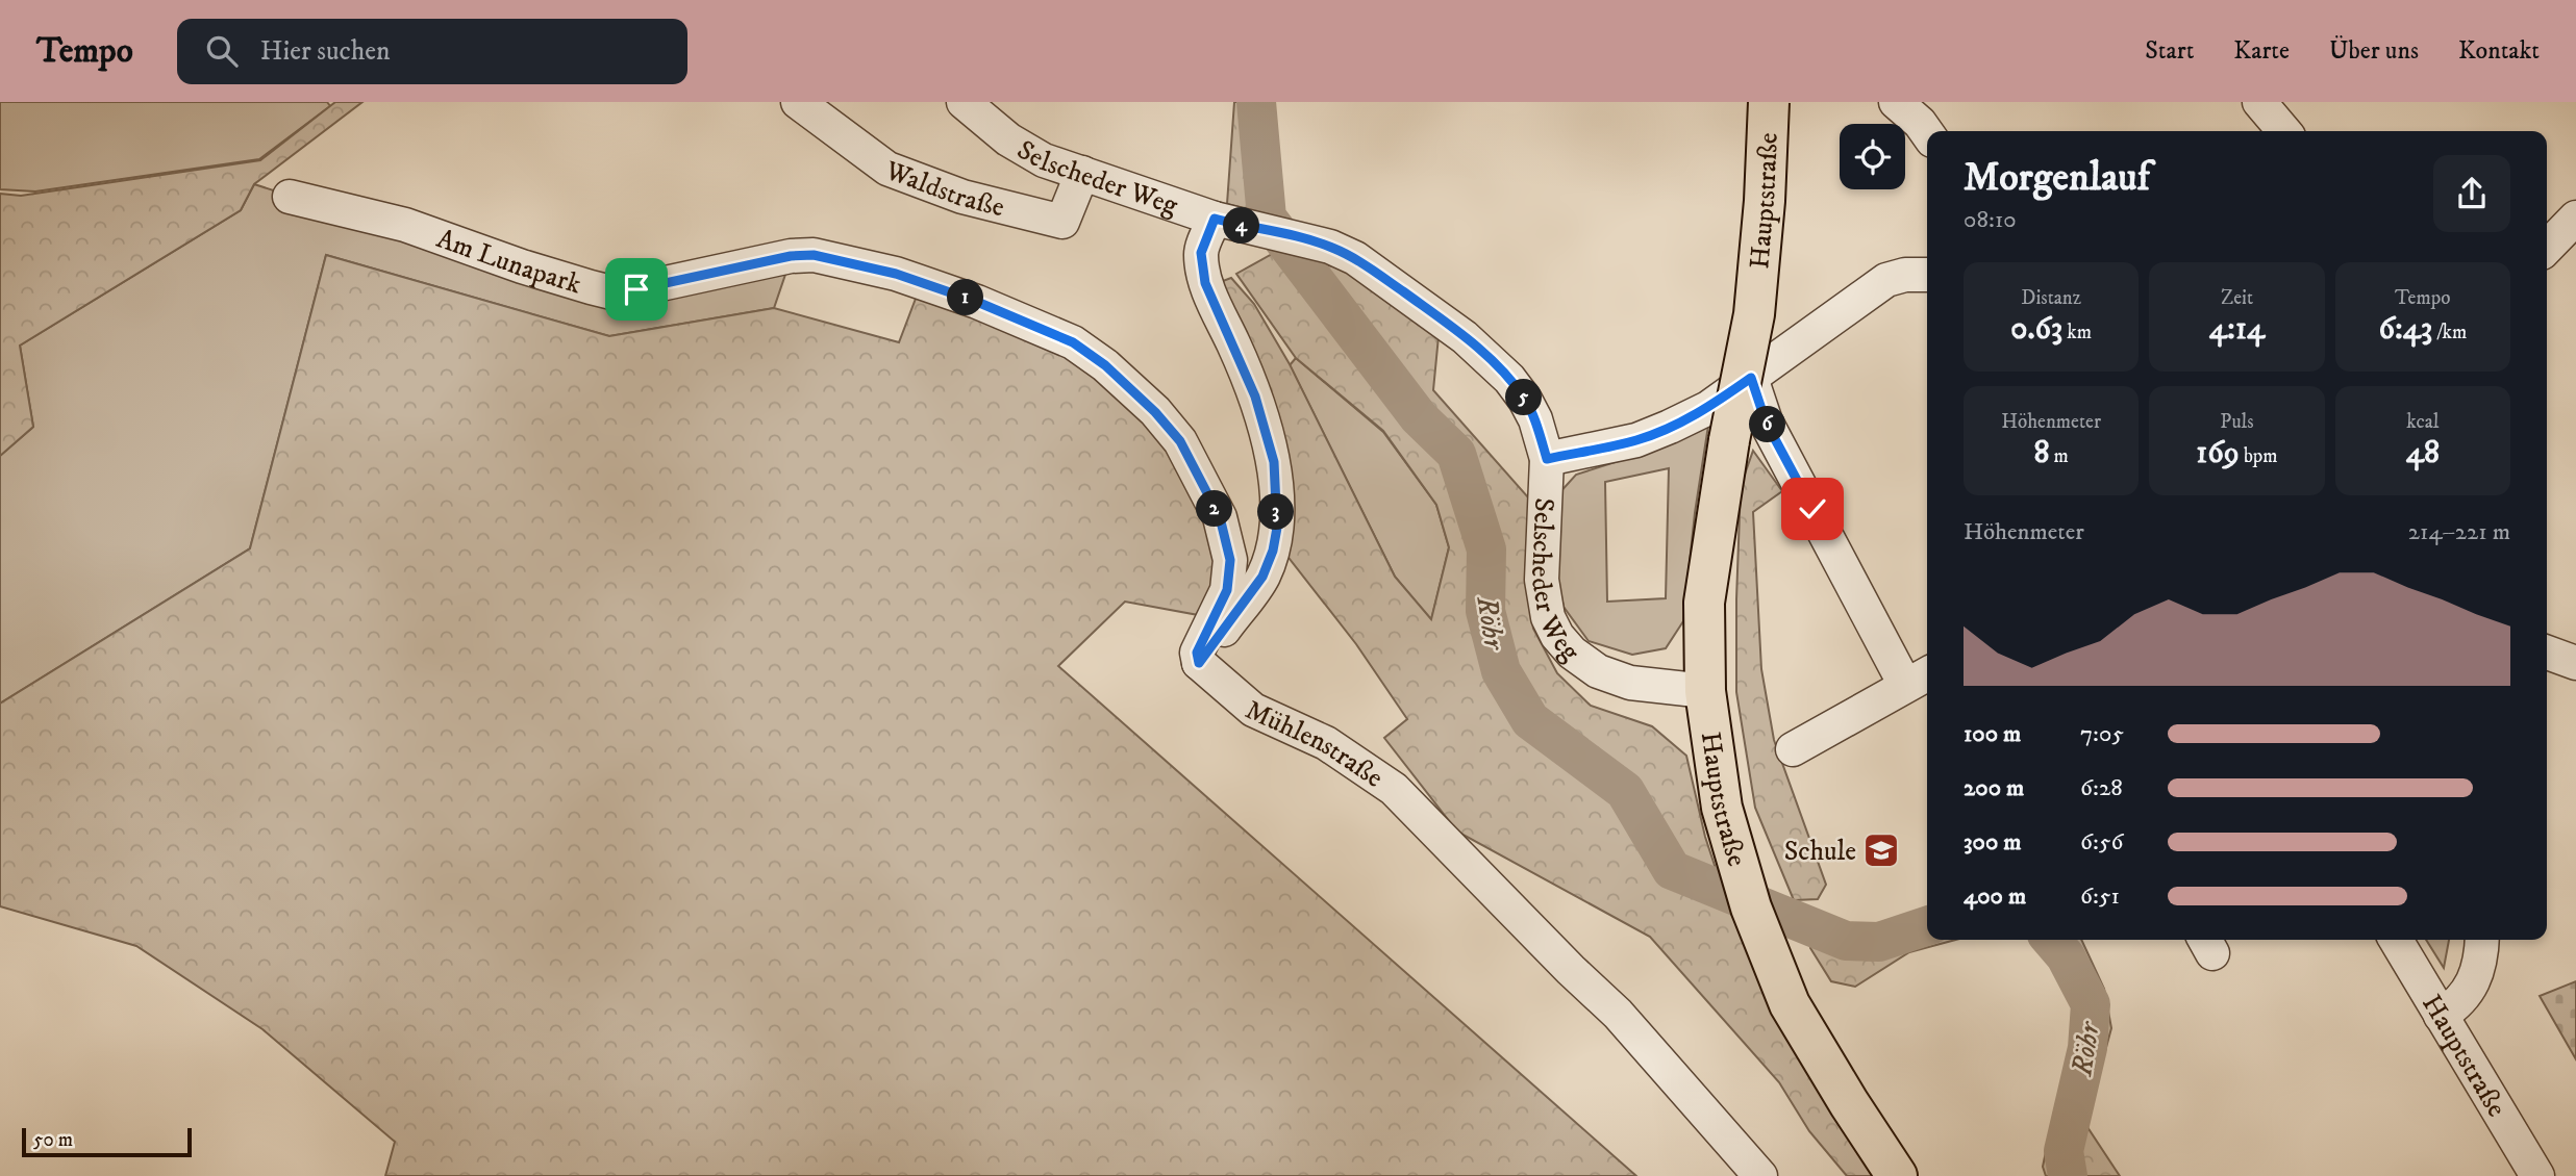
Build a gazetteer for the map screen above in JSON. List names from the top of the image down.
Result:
{
  "streets": {
    "main road": ["Hauptstraße"],
    "street": [
      "Selscheder Weg",
      "Waldstraße",
      "Am Lunapark",
      "Mühlenstraße"
    ]
  },
  "crossings": [
    ["Selscheder Weg", "Waldstraße"],
    ["Selscheder Weg", "Hauptstraße"],
    ["Am Lunapark", "Mühlenstraße"]
  ],
  "water": ["Röhr"],
  "places": {
    "school or university": ["Schule"]
  },
  "scale_bar": "50 m",
  "page": {
    "header": "Tempo",
    "search": "Hier suchen",
    "nav": [
      "Start",
      "Karte",
      "Über uns",
      "Kontakt"
    ],
    "heading": ["Morgenlauf", "08:10"],
    "pins": [
      "4",
      "1",
      "5",
      "6",
      "2",
      "3"
    ],
    "stats": [
      ["Distanz", "0.63 km"],
      ["Zeit", "4:14"],
      ["Tempo", "6:43 /km"],
      ["Höhenmeter", "8 m"],
      ["Puls", "169 bpm"],
      ["kcal", "48"]
    ],
    "chart": ["Höhenmeter", "214–221 m"],
    "list": [
      {
        "name": "100 m",
        "note": "7:05"
      },
      {
        "name": "200 m",
        "note": "6:28"
      },
      {
        "name": "300 m",
        "note": "6:56"
      },
      {
        "name": "400 m",
        "note": "6:51"
      }
    ],
    "scale": "50 m"
  }
}
